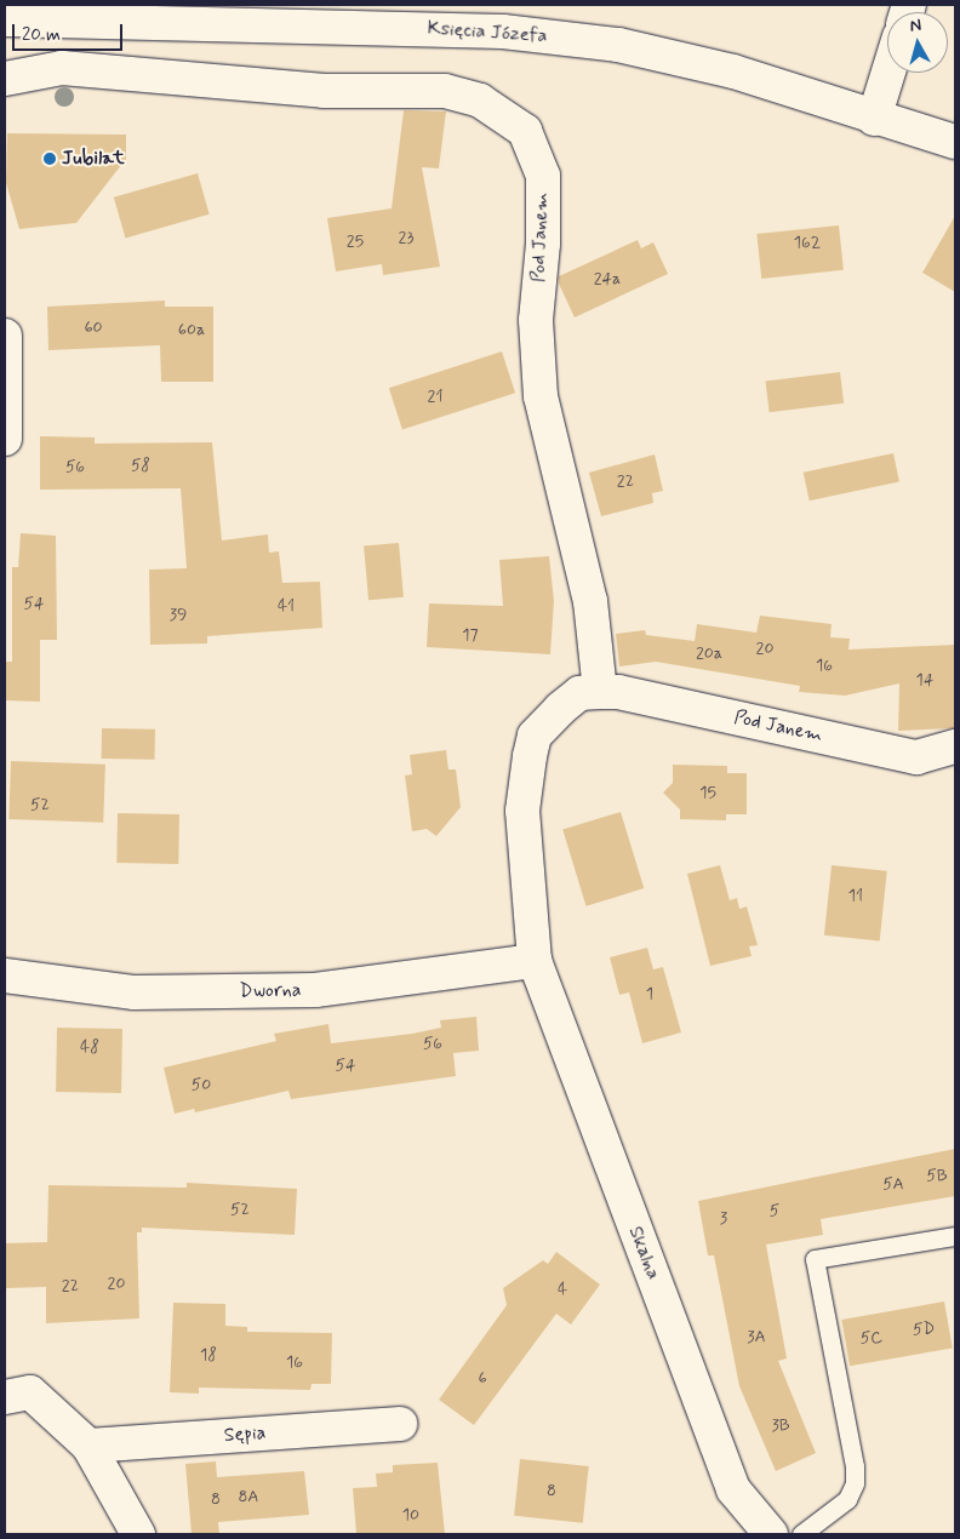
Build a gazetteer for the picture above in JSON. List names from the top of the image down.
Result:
{
  "streets": {
    "street": [
      "Księcia Józefa",
      "Pod Janem",
      "Dworna",
      "Skalna",
      "Sępia"
    ]
  },
  "crossings": [
    ["Pod Janem", "Dworna"],
    ["Pod Janem", "Skalna"],
    ["Dworna", "Skalna"]
  ],
  "places": ["Jubilat"],
  "house_numbers": [
    "23",
    "25",
    "162",
    "24a",
    "60",
    "60a",
    "21",
    "58",
    "56",
    "22",
    "54",
    "41",
    "39",
    "17",
    "20",
    "20a",
    "16",
    "14",
    "15",
    "52",
    "11",
    "1",
    "56",
    "48",
    "54",
    "50",
    "5B",
    "5A",
    "52",
    "5",
    "3",
    "20",
    "22",
    "4",
    "5D",
    "3A",
    "5C",
    "18",
    "16",
    "6",
    "3B",
    "8",
    "8A",
    "8",
    "10"
  ],
  "scale_bar": "20 m",
  "north": "top"
}
